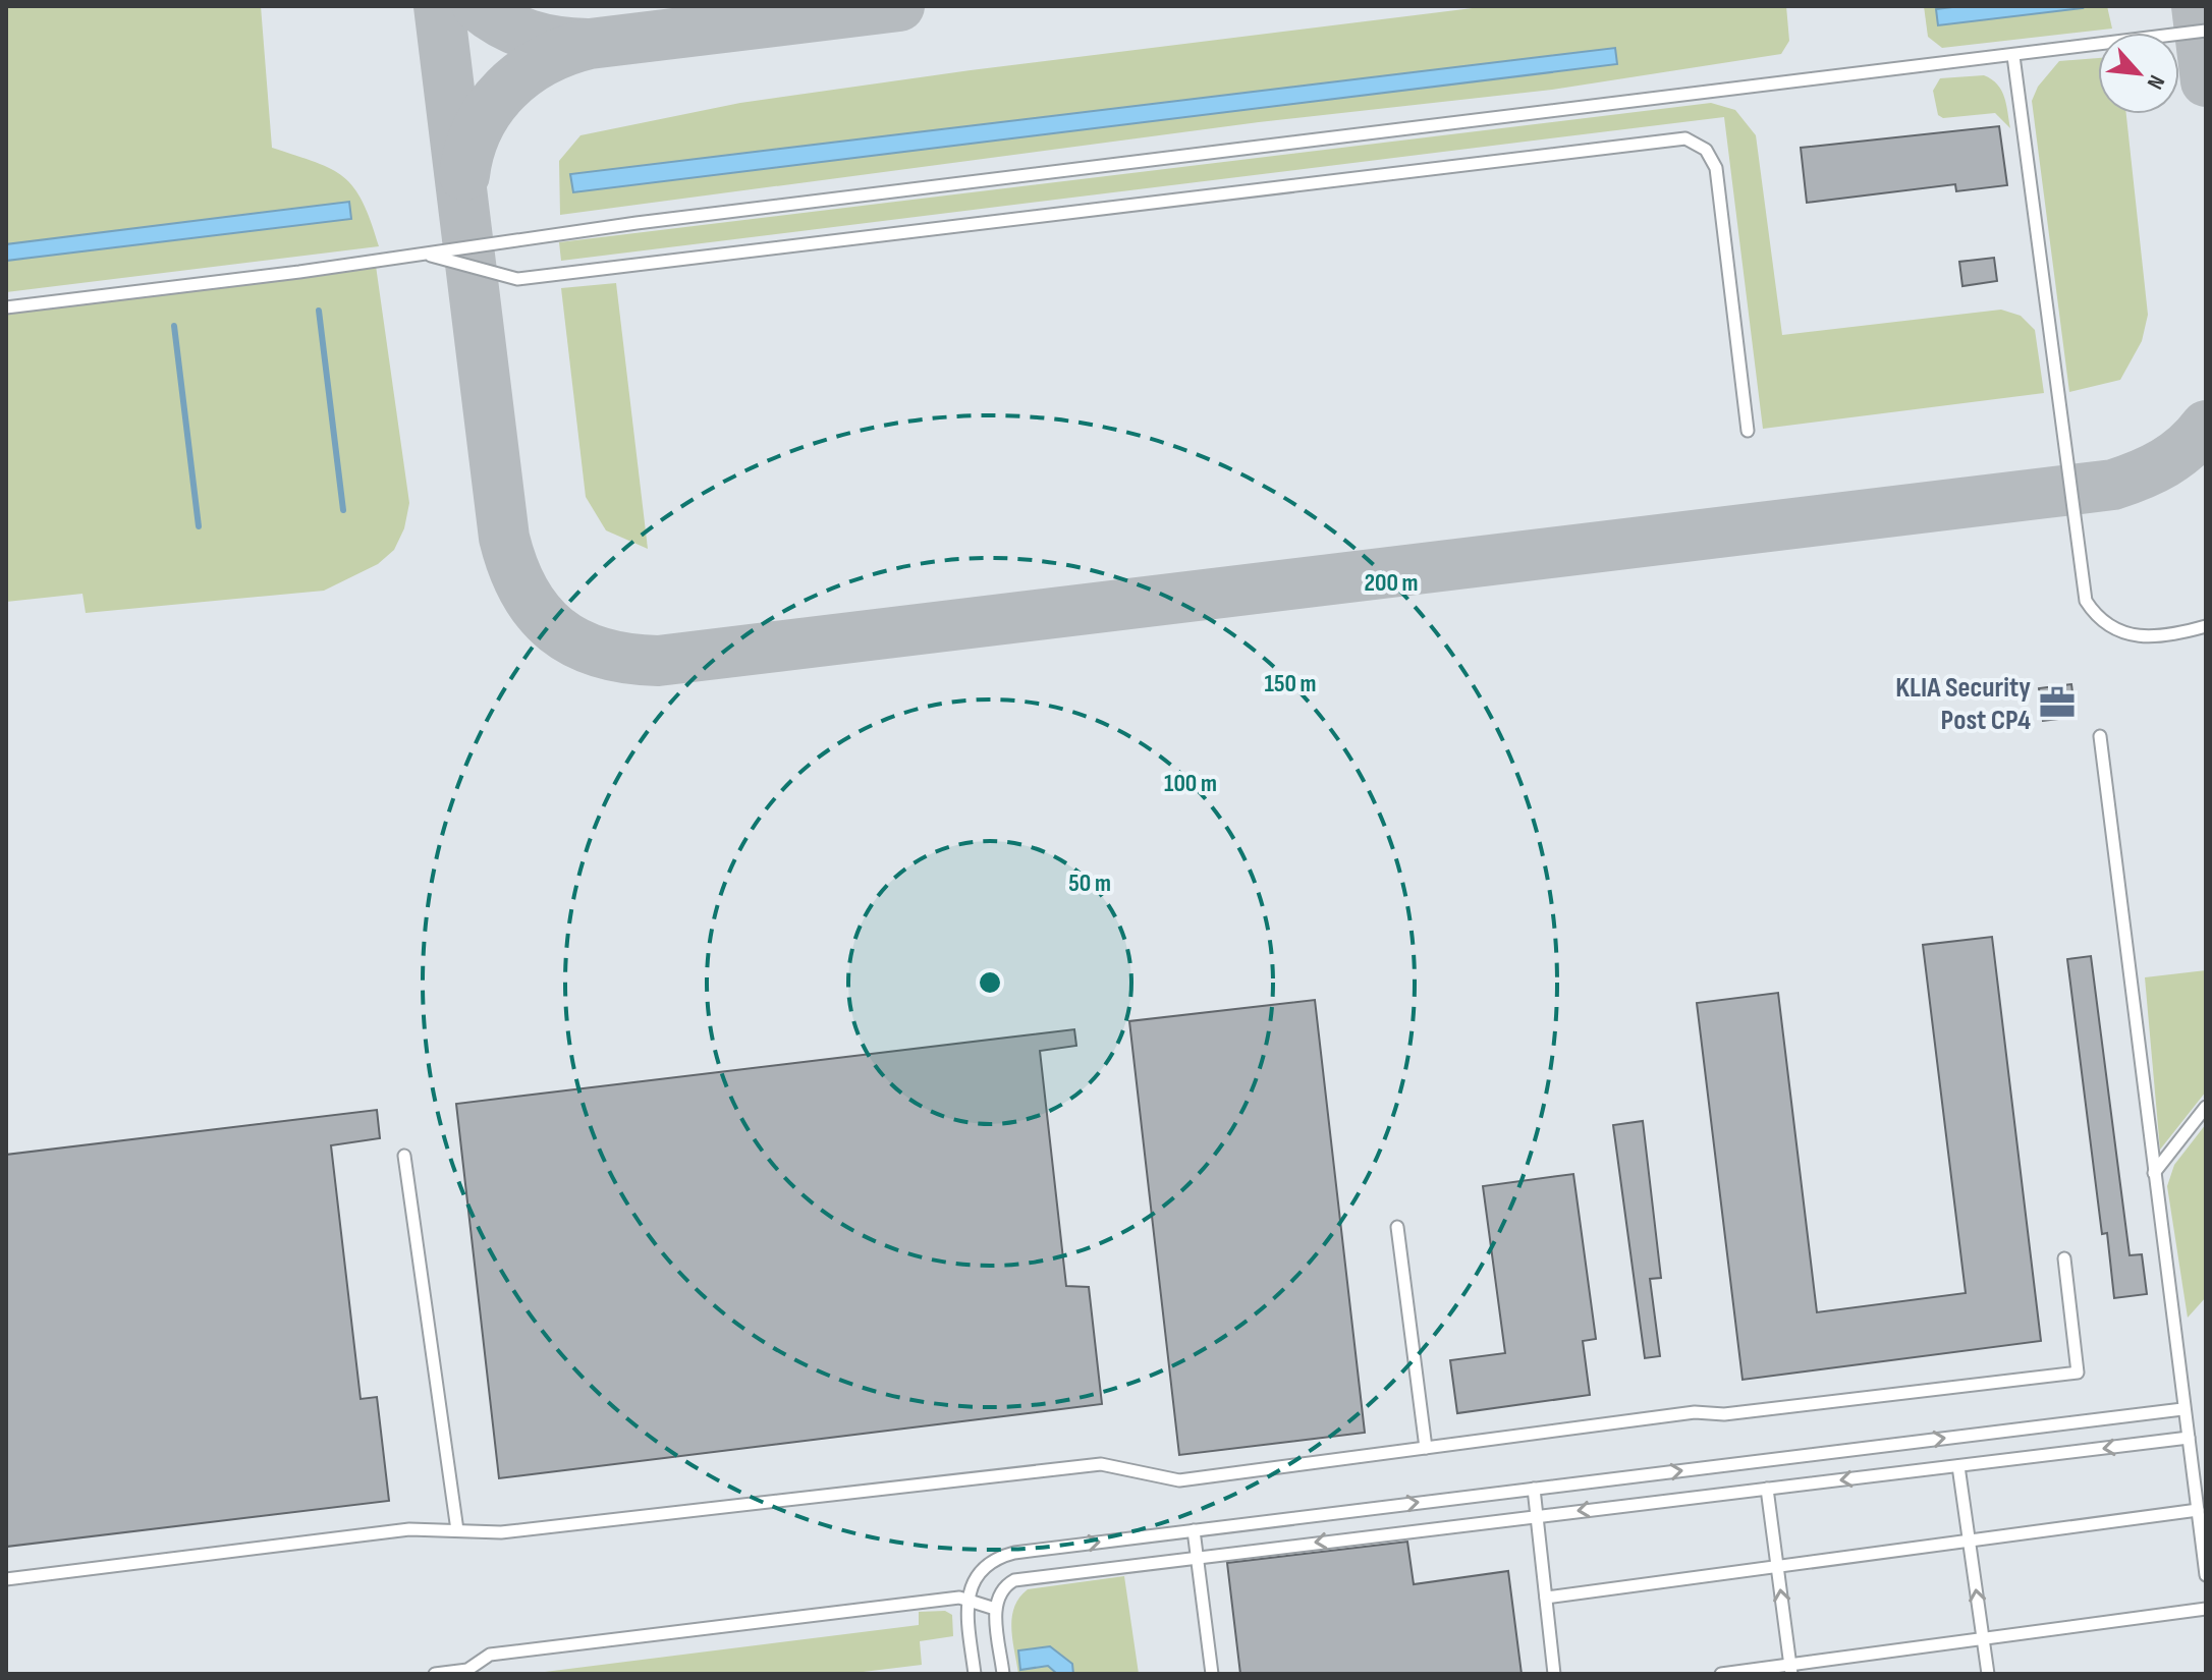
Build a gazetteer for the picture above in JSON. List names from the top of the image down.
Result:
{
  "places": {
    "office": ["KLIA Security Post CP4"]
  },
  "north": "bottom right",
  "rings": [
    "200 m",
    "150 m",
    "100 m",
    "50 m"
  ]
}
